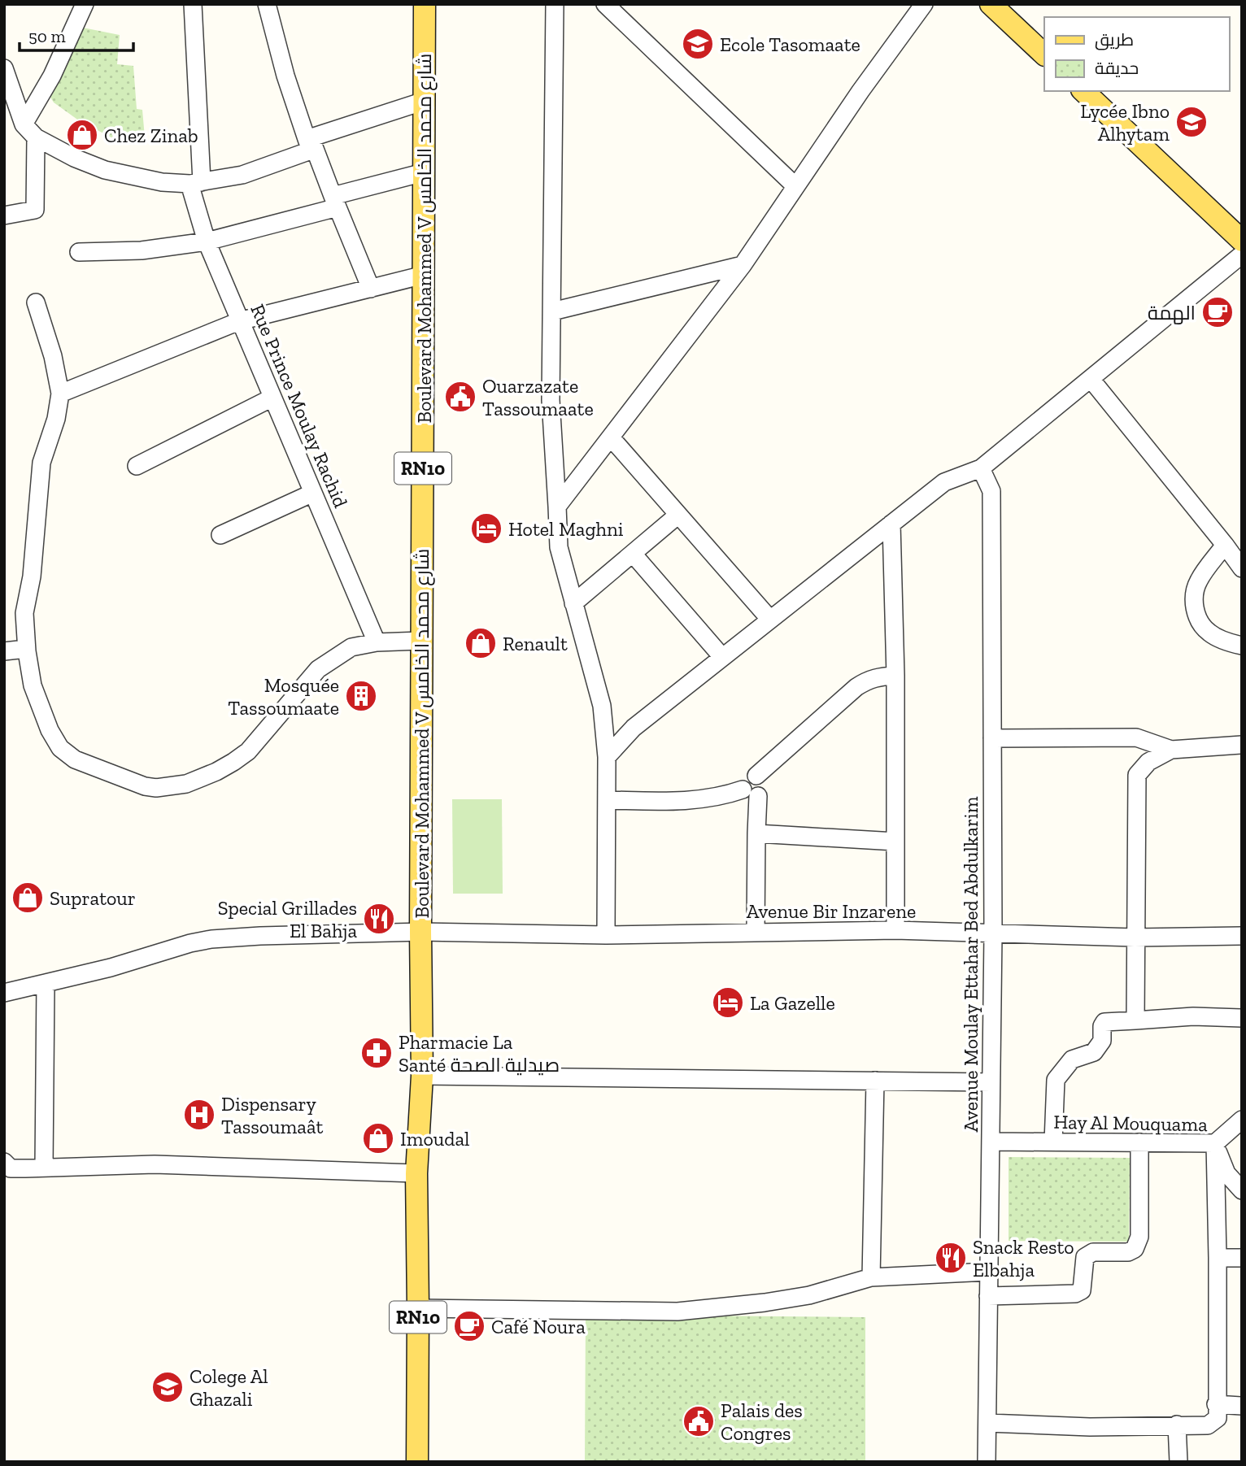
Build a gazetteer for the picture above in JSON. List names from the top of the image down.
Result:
{
  "streets": {
    "main road": ["Boulevard Mohammed V شارع محمد الخامس", "RN10"],
    "street": [
      "Rue Prince Moulay Rachid",
      "Avenue Bir Inzarene",
      "Avenue Moulay Ettahar Bed Abdulkarim",
      "Hay Al Mouquama"
    ]
  },
  "crossings": [
    ["Boulevard Mohammed V شارع محمد الخامس", "Avenue Bir Inzarene"],
    ["Avenue Bir Inzarene", "Avenue Moulay Ettahar Bed Abdulkarim"],
    ["Avenue Moulay Ettahar Bed Abdulkarim", "Hay Al Mouquama"]
  ],
  "places": {
    "school or university": ["Ecole Tasomaate", "Lycée Ibno Alhytam", "Colege Al Ghazali"],
    "shop": [
      "Chez Zinab",
      "Renault",
      "Supratour",
      "Imoudal"
    ],
    "cafe": ["الهمة", "Café Noura"],
    "public building": ["Ouarzazate Tassoumaate", "Palais des Congres"],
    "hotel": ["Hotel Maghni", "La Gazelle"],
    "building": ["Mosquée Tassoumaate"],
    "restaurant": ["Special Grillades El Bahja", "Snack Resto Elbahja"],
    "pharmacy": ["Pharmacie La Santé صيدلية الصحة"],
    "hospital": ["Dispensary Tassoumaât"]
  },
  "legend": ["طريق", "حديقة"],
  "scale_bar": "50 m"
}
